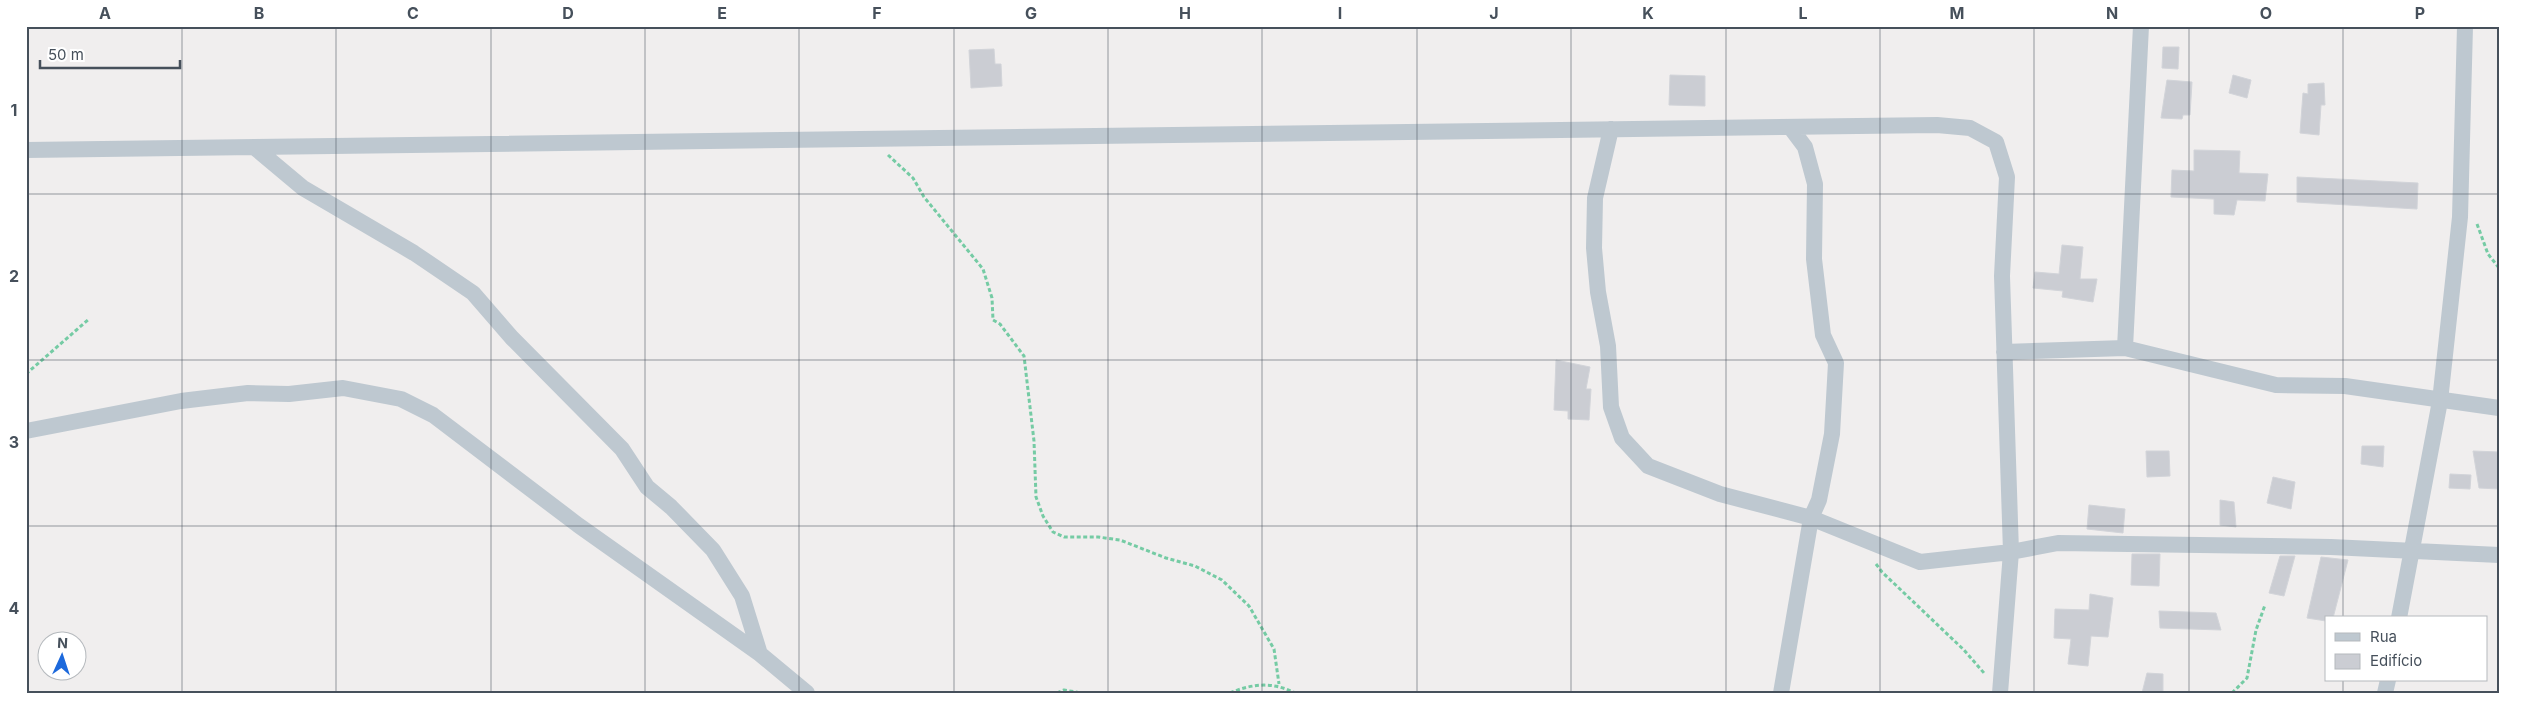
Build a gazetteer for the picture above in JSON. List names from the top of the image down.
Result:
{
  "legend": ["Rua", "Edifício"],
  "scale_bar": "50 m",
  "north": "top",
  "grid": {
    "columns": [
      "A",
      "B",
      "C",
      "D",
      "E",
      "F",
      "G",
      "H",
      "I",
      "J",
      "K",
      "L",
      "M",
      "N",
      "O",
      "P"
    ],
    "rows": [
      "1",
      "2",
      "3",
      "4"
    ]
  }
}
